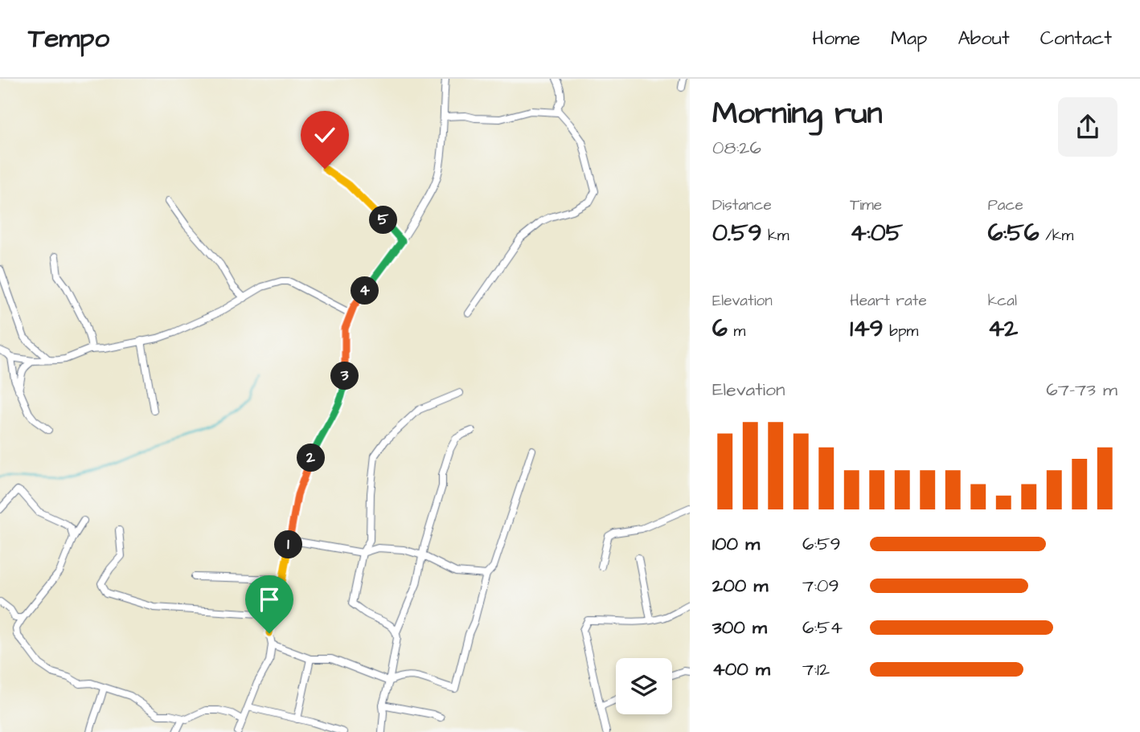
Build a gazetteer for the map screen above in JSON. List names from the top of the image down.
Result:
{
  "page": {
    "header": "Tempo",
    "nav": [
      "Home",
      "Map",
      "About",
      "Contact"
    ],
    "heading": ["Morning run", "08:26"],
    "stats": [
      ["Distance", "0.59 km"],
      ["Time", "4:05"],
      ["Pace", "6:56 /km"],
      ["Elevation", "6 m"],
      ["Heart rate", "149 bpm"],
      ["kcal", "42"]
    ],
    "pins": [
      "5",
      "4",
      "3",
      "2",
      "1"
    ],
    "chart": ["Elevation", "67–73 m"],
    "list": [
      {
        "name": "100 m",
        "note": "6:59"
      },
      {
        "name": "200 m",
        "note": "7:09"
      },
      {
        "name": "300 m",
        "note": "6:54"
      },
      {
        "name": "400 m",
        "note": "7:12"
      }
    ]
  }
}
